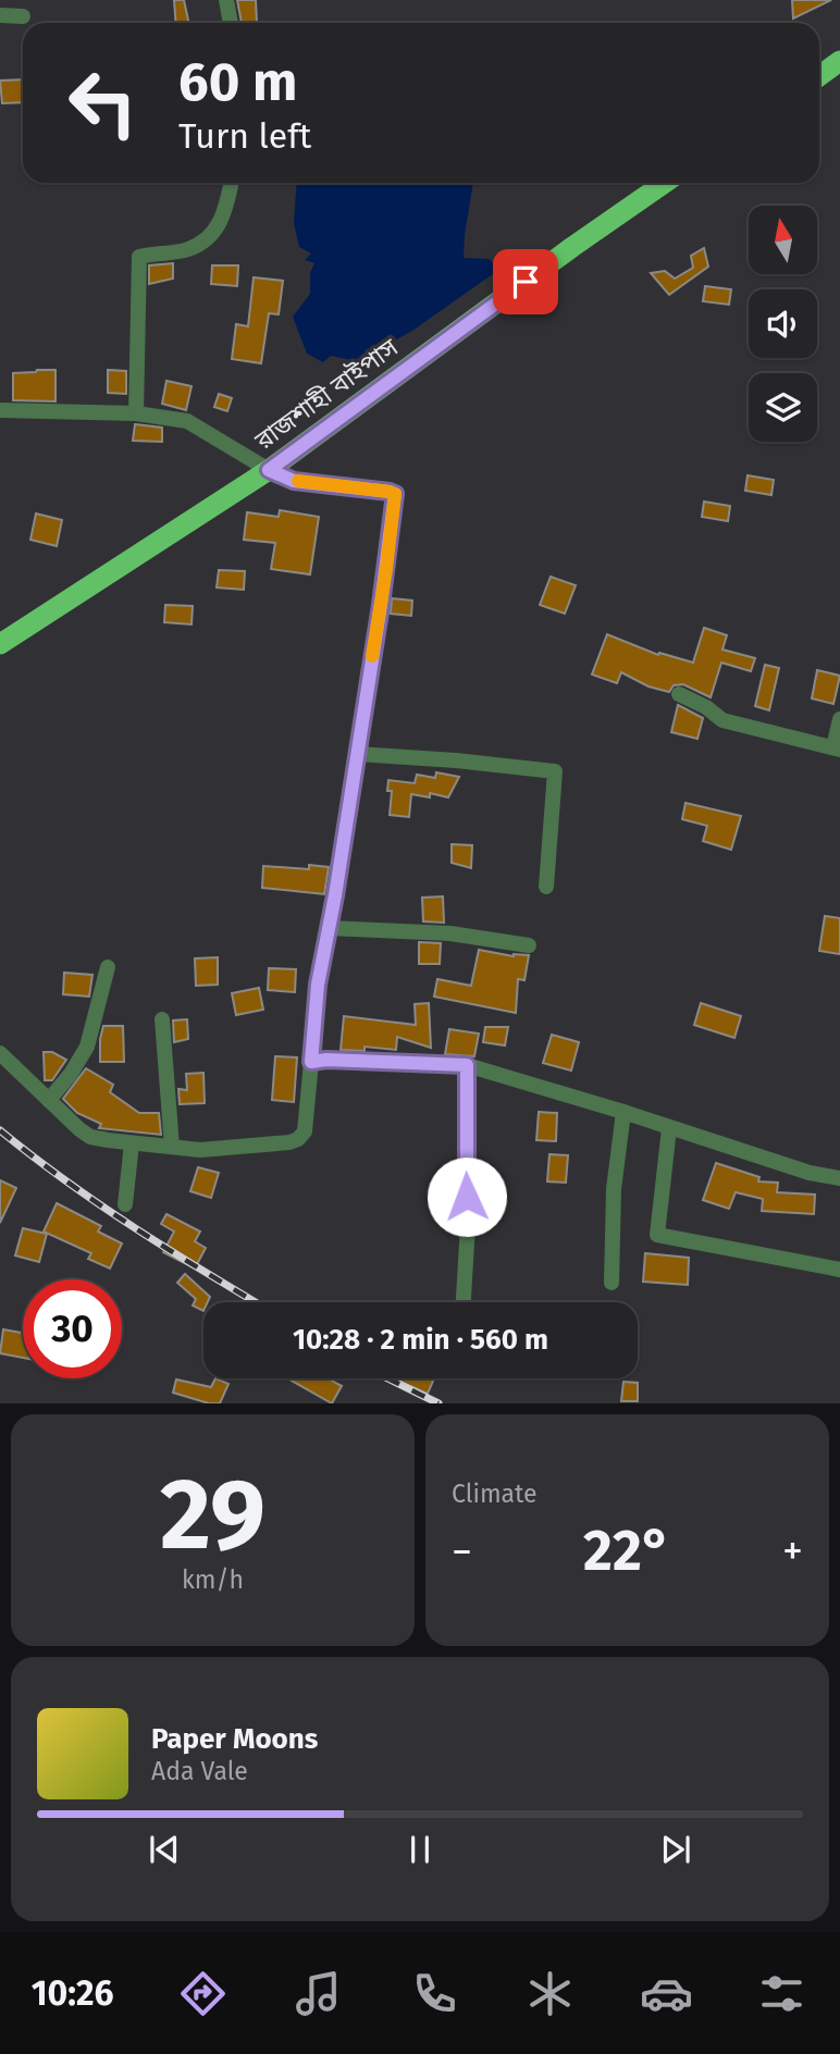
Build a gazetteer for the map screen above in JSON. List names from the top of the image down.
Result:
{
  "streets": {
    "highway": ["রাজশাহী বাইপাস"]
  },
  "north": "top",
  "page": {
    "turn": ["60 m", "Turn left"],
    "limit": "30",
    "trip": "10:28 · 2 min · 560 m",
    "tile": [
      ["29", "km/h"],
      "Climate"
    ],
    "heat": ["−", "22°", "+"],
    "song": ["Paper Moons", "Ada Vale"],
    "tabs": "10:26"
  }
}
